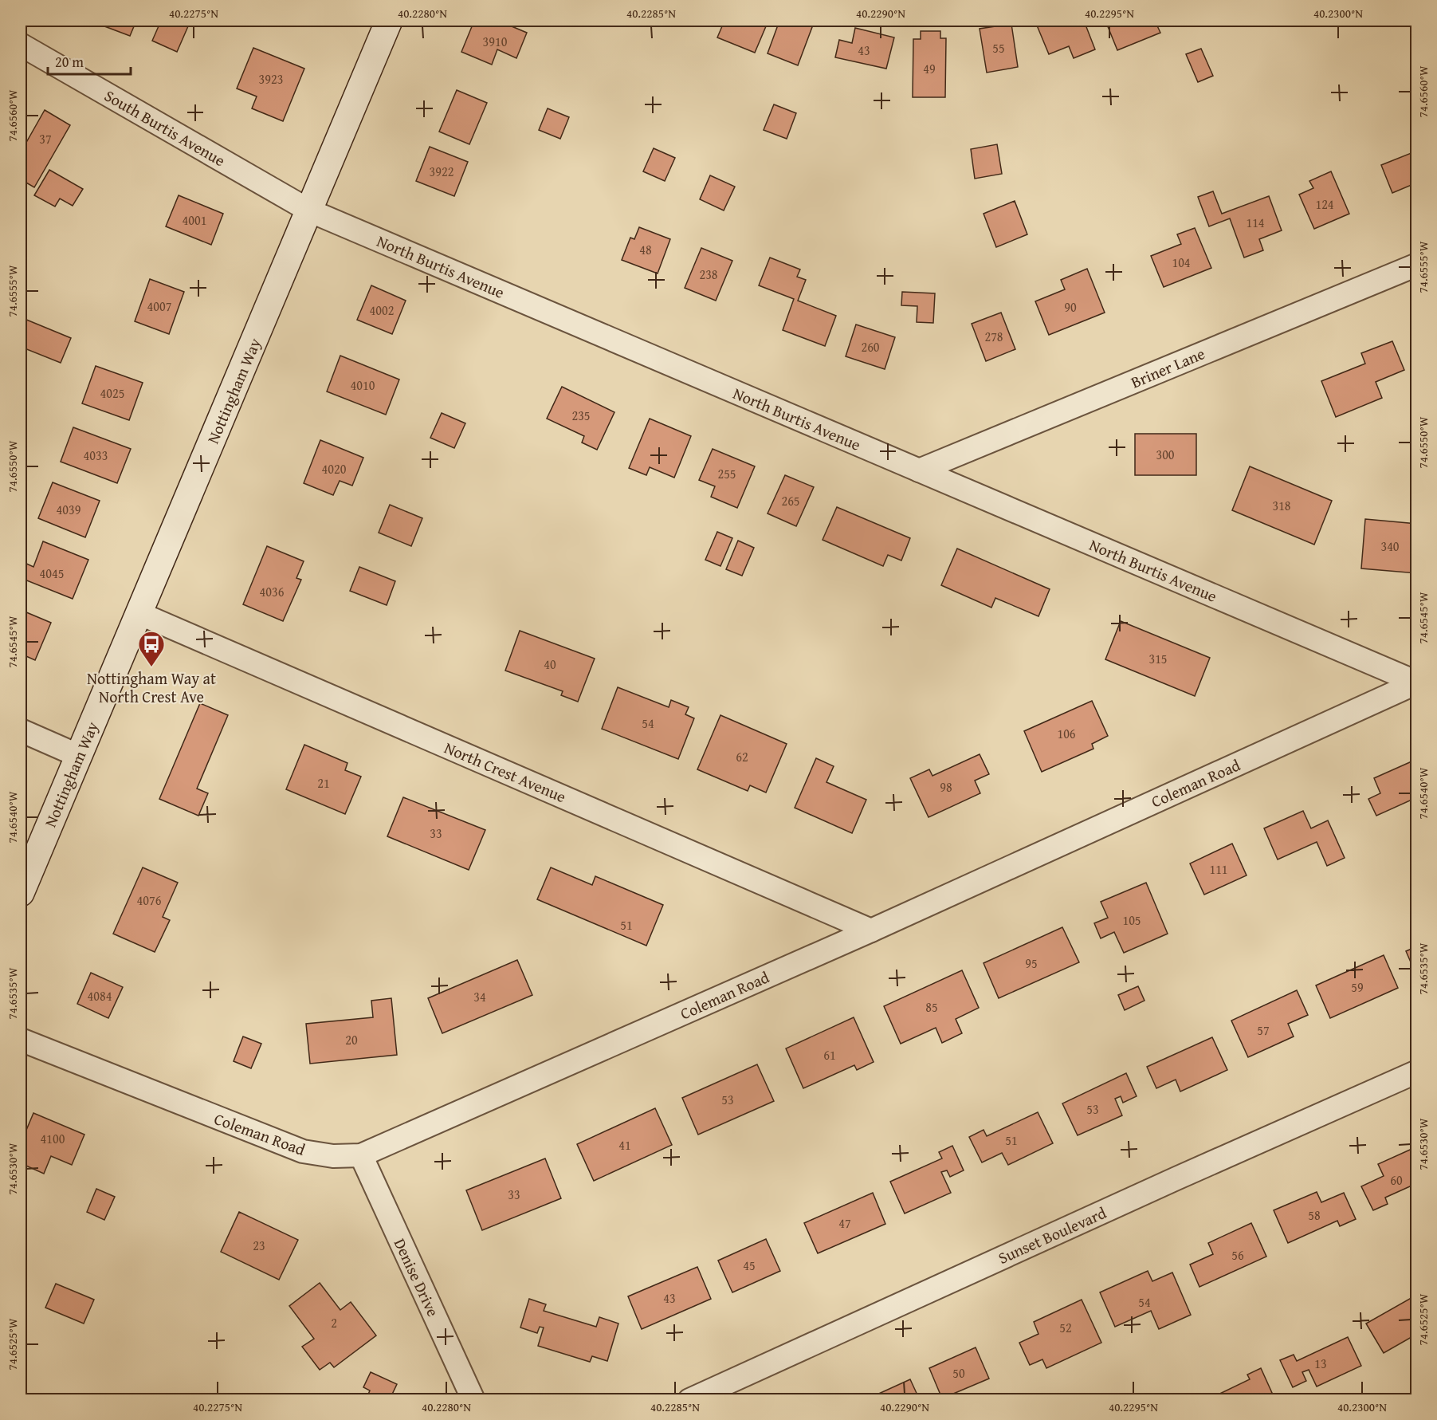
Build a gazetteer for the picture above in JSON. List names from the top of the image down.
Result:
{
  "streets": {
    "street": [
      "South Burtis Avenue",
      "North Burtis Avenue",
      "Briner Lane",
      "Nottingham Way",
      "North Crest Avenue",
      "Coleman Road",
      "Sunset Boulevard",
      "Denise Drive"
    ]
  },
  "crossings": [
    ["South Burtis Avenue", "North Burtis Avenue"],
    ["South Burtis Avenue", "Nottingham Way"],
    ["North Burtis Avenue", "Briner Lane"],
    ["North Burtis Avenue", "Nottingham Way"],
    ["North Burtis Avenue", "Coleman Road"],
    ["Nottingham Way", "North Crest Avenue"],
    ["North Crest Avenue", "Coleman Road"],
    ["Coleman Road", "Denise Drive"]
  ],
  "places": {
    "bus stop": ["Nottingham Way at North Crest Ave"]
  },
  "house_numbers": [
    "3910",
    "55",
    "43",
    "49",
    "3923",
    "37",
    "3922",
    "124",
    "4001",
    "114",
    "48",
    "104",
    "238",
    "4007",
    "90",
    "4002",
    "278",
    "260",
    "4010",
    "4025",
    "235",
    "300",
    "4033",
    "4020",
    "255",
    "265",
    "318",
    "4039",
    "340",
    "4045",
    "4036",
    "315",
    "40",
    "54",
    "106",
    "62",
    "21",
    "98",
    "33",
    "111",
    "4076",
    "105",
    "51",
    "95",
    "59",
    "4084",
    "34",
    "85",
    "57",
    "20",
    "61",
    "53",
    "53",
    "4100",
    "51",
    "41",
    "60",
    "33",
    "58",
    "47",
    "23",
    "56",
    "45",
    "43",
    "54",
    "2",
    "52",
    "13",
    "50"
  ],
  "scale_bar": "20 m",
  "coordinates": [
    "40.2275°N",
    "40.2280°N",
    "40.2285°N",
    "40.2290°N",
    "40.2295°N",
    "40.2300°N",
    "74.6560°W",
    "74.6555°W",
    "74.6550°W",
    "74.6545°W",
    "74.6540°W",
    "74.6535°W",
    "74.6530°W",
    "74.6525°W"
  ]
}
